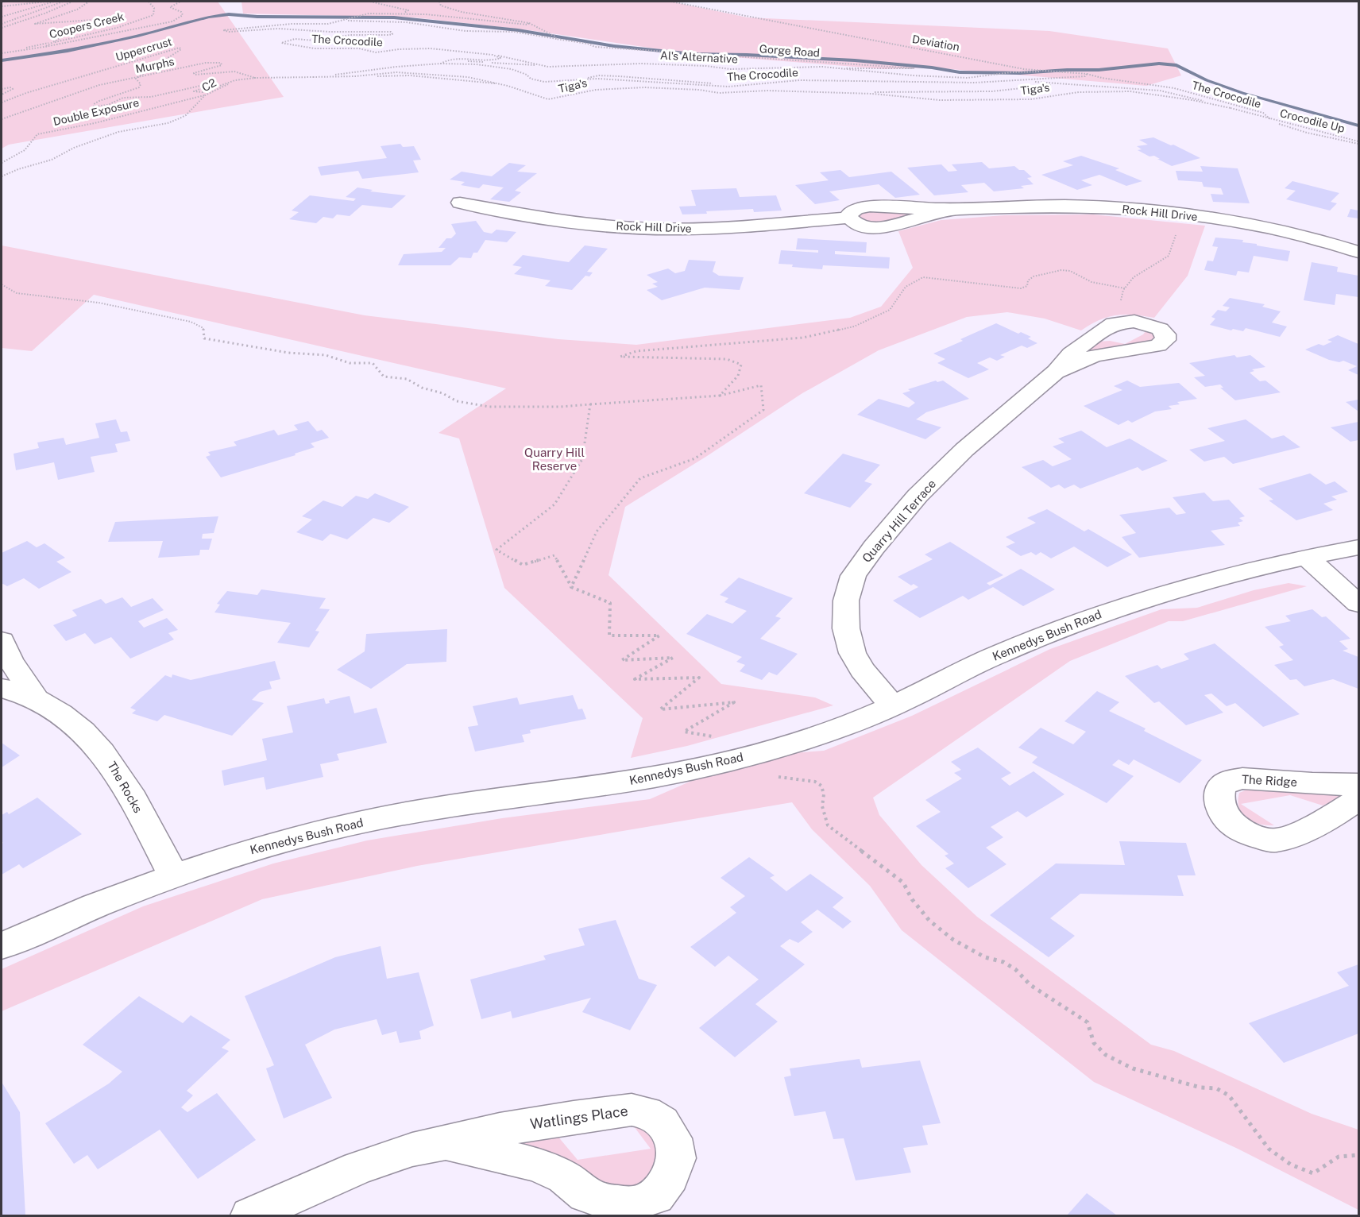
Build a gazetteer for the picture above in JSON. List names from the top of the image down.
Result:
{
  "streets": {
    "street": [
      "Rock Hill Drive",
      "Quarry Hill Terrace",
      "Kennedys Bush Road",
      "The Ridge",
      "The Rocks",
      "Watlings Place"
    ],
    "path": [
      "Coopers Creek",
      "The Crocodile",
      "Deviation",
      "Uppercrust",
      "Gorge Road",
      "Al's Alternative",
      "Murphs",
      "C2",
      "Tiga's",
      "Double Exposure",
      "Crocodile Up"
    ]
  },
  "crossings": [
    ["The Crocodile", "Deviation"],
    ["The Crocodile", "Gorge Road"],
    ["The Crocodile", "Al's Alternative"],
    ["The Crocodile", "C2"],
    ["The Crocodile", "Tiga's"],
    ["The Crocodile", "Crocodile Up"],
    ["Deviation", "Al's Alternative"],
    ["Uppercrust", "Murphs"],
    ["Uppercrust", "C2"],
    ["Gorge Road", "Al's Alternative"],
    ["Murphs", "C2"],
    ["C2", "Tiga's"],
    ["C2", "Double Exposure"],
    ["Tiga's", "Crocodile Up"],
    ["Quarry Hill Terrace", "Kennedys Bush Road"],
    ["Kennedys Bush Road", "The Rocks"]
  ],
  "parks": ["Quarry Hill Reserve"]
}
